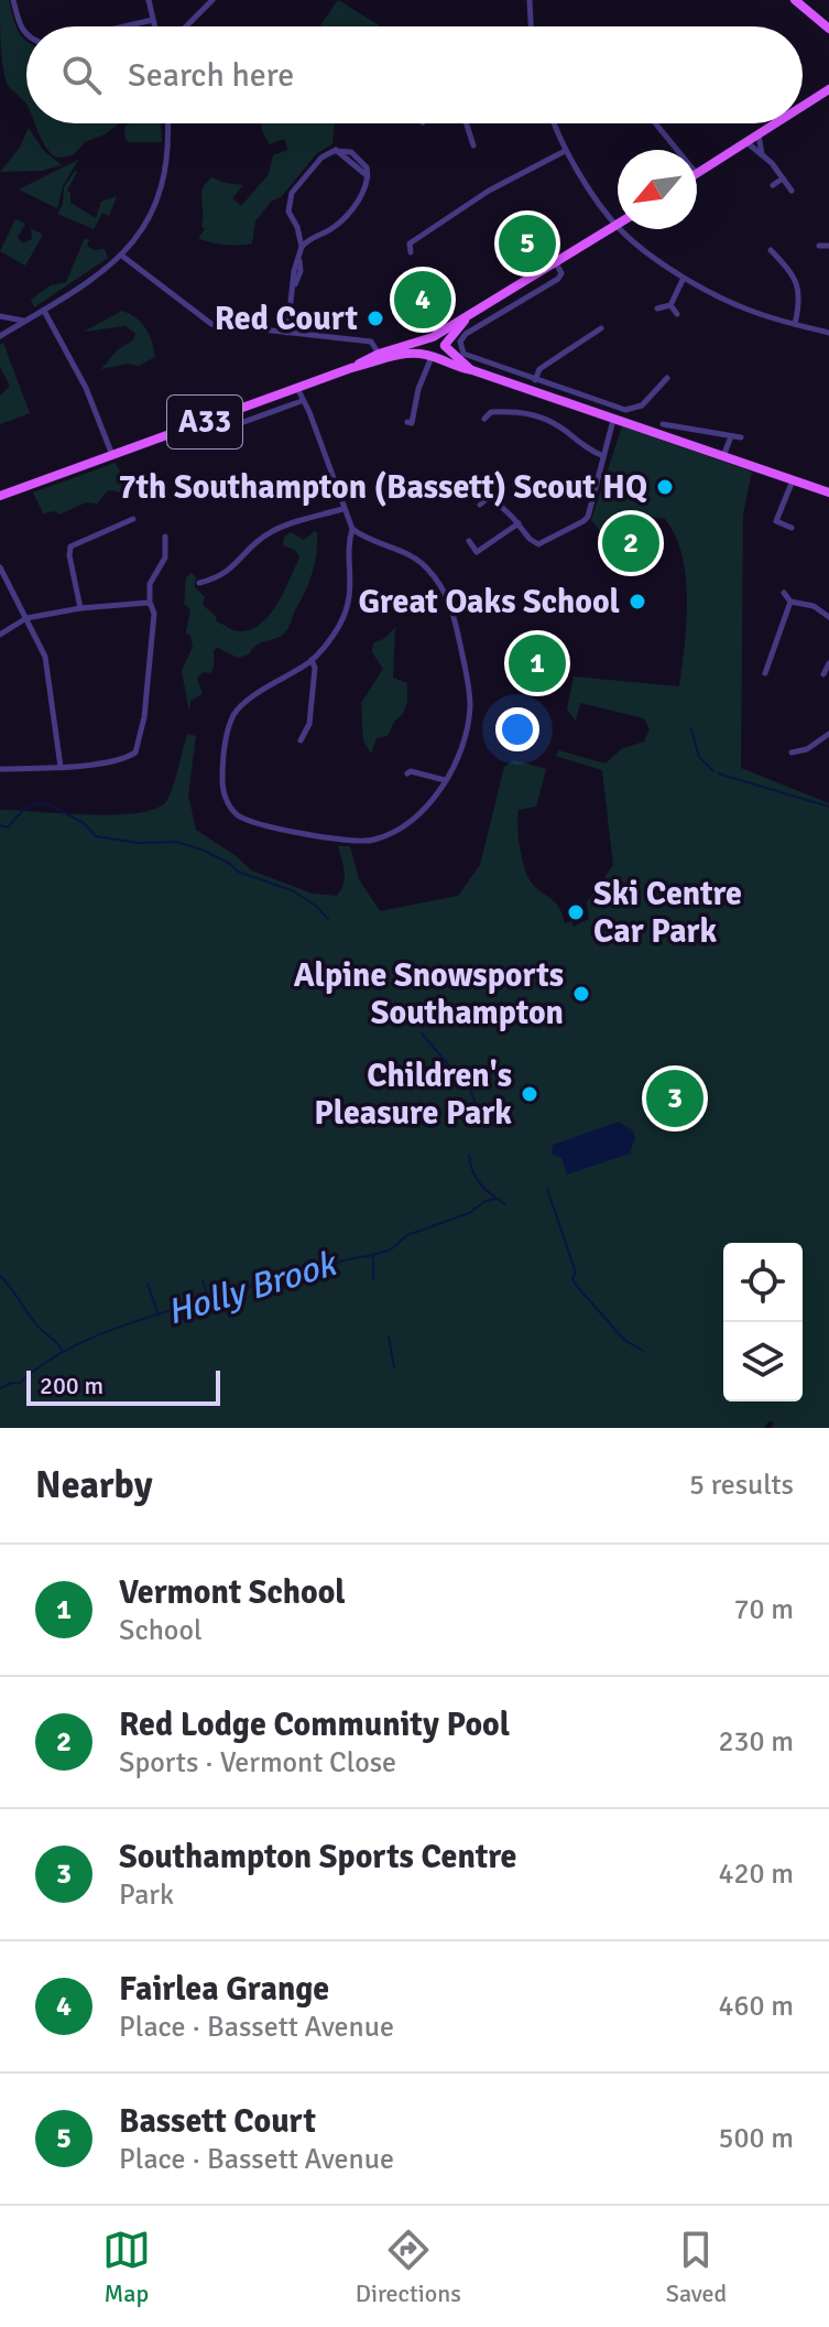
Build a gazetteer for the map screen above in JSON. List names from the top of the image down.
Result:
{
  "streets": {
    "main road": ["A33"]
  },
  "water": ["Holly Brook"],
  "places": [
    "Red Court",
    "7th Southampton (Bassett) Scout HQ",
    "Great Oaks School",
    "Ski Centre Car Park",
    "Alpine Snowsports Southampton",
    "Children's Pleasure Park"
  ],
  "scale_bar": "200 m",
  "north": "bottom left",
  "page": {
    "search": "Search here",
    "pins": [
      "5",
      "4",
      "2",
      "1",
      "3"
    ],
    "scale": "200 m",
    "heading": ["Nearby", "5 results"],
    "list": [
      {
        "mark": "1",
        "name": "Vermont School",
        "note": "School",
        "value": "70 m"
      },
      {
        "mark": "2",
        "name": "Red Lodge Community Pool",
        "note": "Sports · Vermont Close",
        "value": "230 m"
      },
      {
        "mark": "3",
        "name": "Southampton Sports Centre",
        "note": "Park",
        "value": "420 m"
      },
      {
        "mark": "4",
        "name": "Fairlea Grange",
        "note": "Place · Bassett Avenue",
        "value": "460 m"
      },
      {
        "mark": "5",
        "name": "Bassett Court",
        "note": "Place · Bassett Avenue",
        "value": "500 m"
      }
    ],
    "nav": ["Map", "Directions", "Saved"]
  }
}
